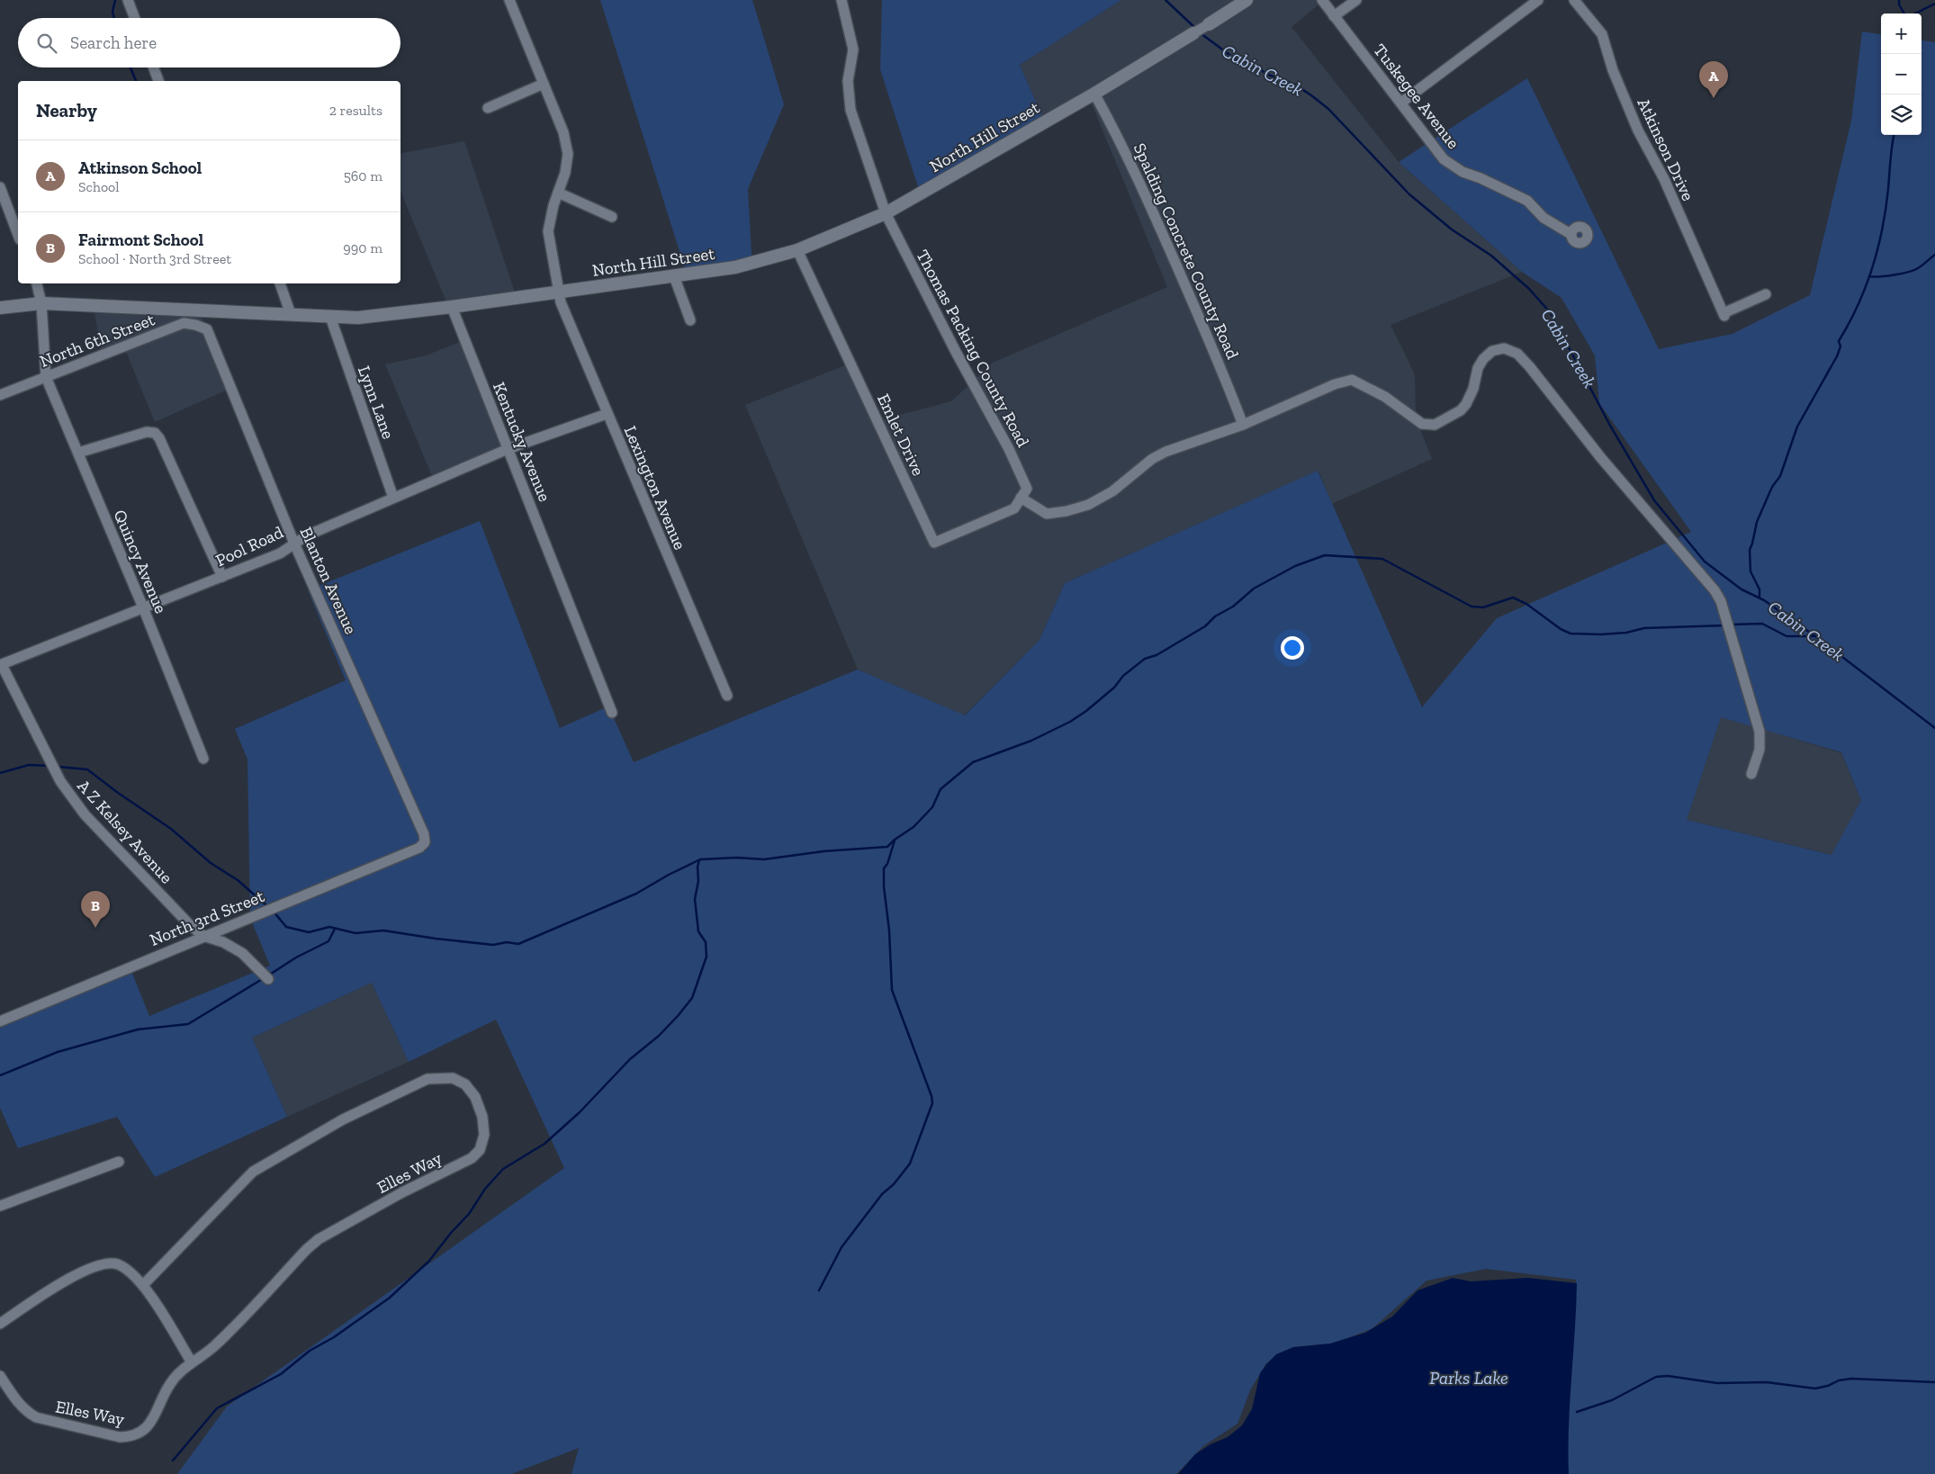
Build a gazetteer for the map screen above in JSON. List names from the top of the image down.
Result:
{
  "streets": {
    "street": [
      "Tuskegee Avenue",
      "North Hill Street",
      "Atkinson Drive",
      "Spalding Concrete County Road",
      "North 6th Street",
      "Thomas Packing County Road",
      "Lynn Lane",
      "Emlet Drive",
      "Kentucky Avenue",
      "Lexington Avenue",
      "Pool Road",
      "Quincy Avenue",
      "Blanton Avenue",
      "A Z Kelsey Avenue",
      "North 3rd Street",
      "Elles Way"
    ]
  },
  "crossings": [
    ["North Hill Street", "Spalding Concrete County Road"],
    ["North Hill Street", "Thomas Packing County Road"],
    ["North Hill Street", "Lynn Lane"],
    ["North Hill Street", "Emlet Drive"],
    ["North Hill Street", "Kentucky Avenue"],
    ["North Hill Street", "Lexington Avenue"],
    ["North Hill Street", "Quincy Avenue"],
    ["North 6th Street", "Quincy Avenue"],
    ["North 6th Street", "Blanton Avenue"],
    ["Thomas Packing County Road", "Emlet Drive"],
    ["Lynn Lane", "Pool Road"],
    ["Kentucky Avenue", "Pool Road"],
    ["Lexington Avenue", "Pool Road"],
    ["Pool Road", "Quincy Avenue"],
    ["Pool Road", "Blanton Avenue"],
    ["Pool Road", "A Z Kelsey Avenue"],
    ["Blanton Avenue", "North 3rd Street"],
    ["A Z Kelsey Avenue", "North 3rd Street"]
  ],
  "water": ["Cabin Creek", "Parks Lake"],
  "page": {
    "map_buttons": ["+", "−"],
    "search": "Search here",
    "pins": ["A", "B"],
    "heading": ["Nearby", "2 results"],
    "list": [
      {
        "mark": "A",
        "name": "Atkinson School",
        "note": "School",
        "value": "560 m"
      },
      {
        "mark": "B",
        "name": "Fairmont School",
        "note": "School · North 3rd Street",
        "value": "990 m"
      }
    ]
  }
}
